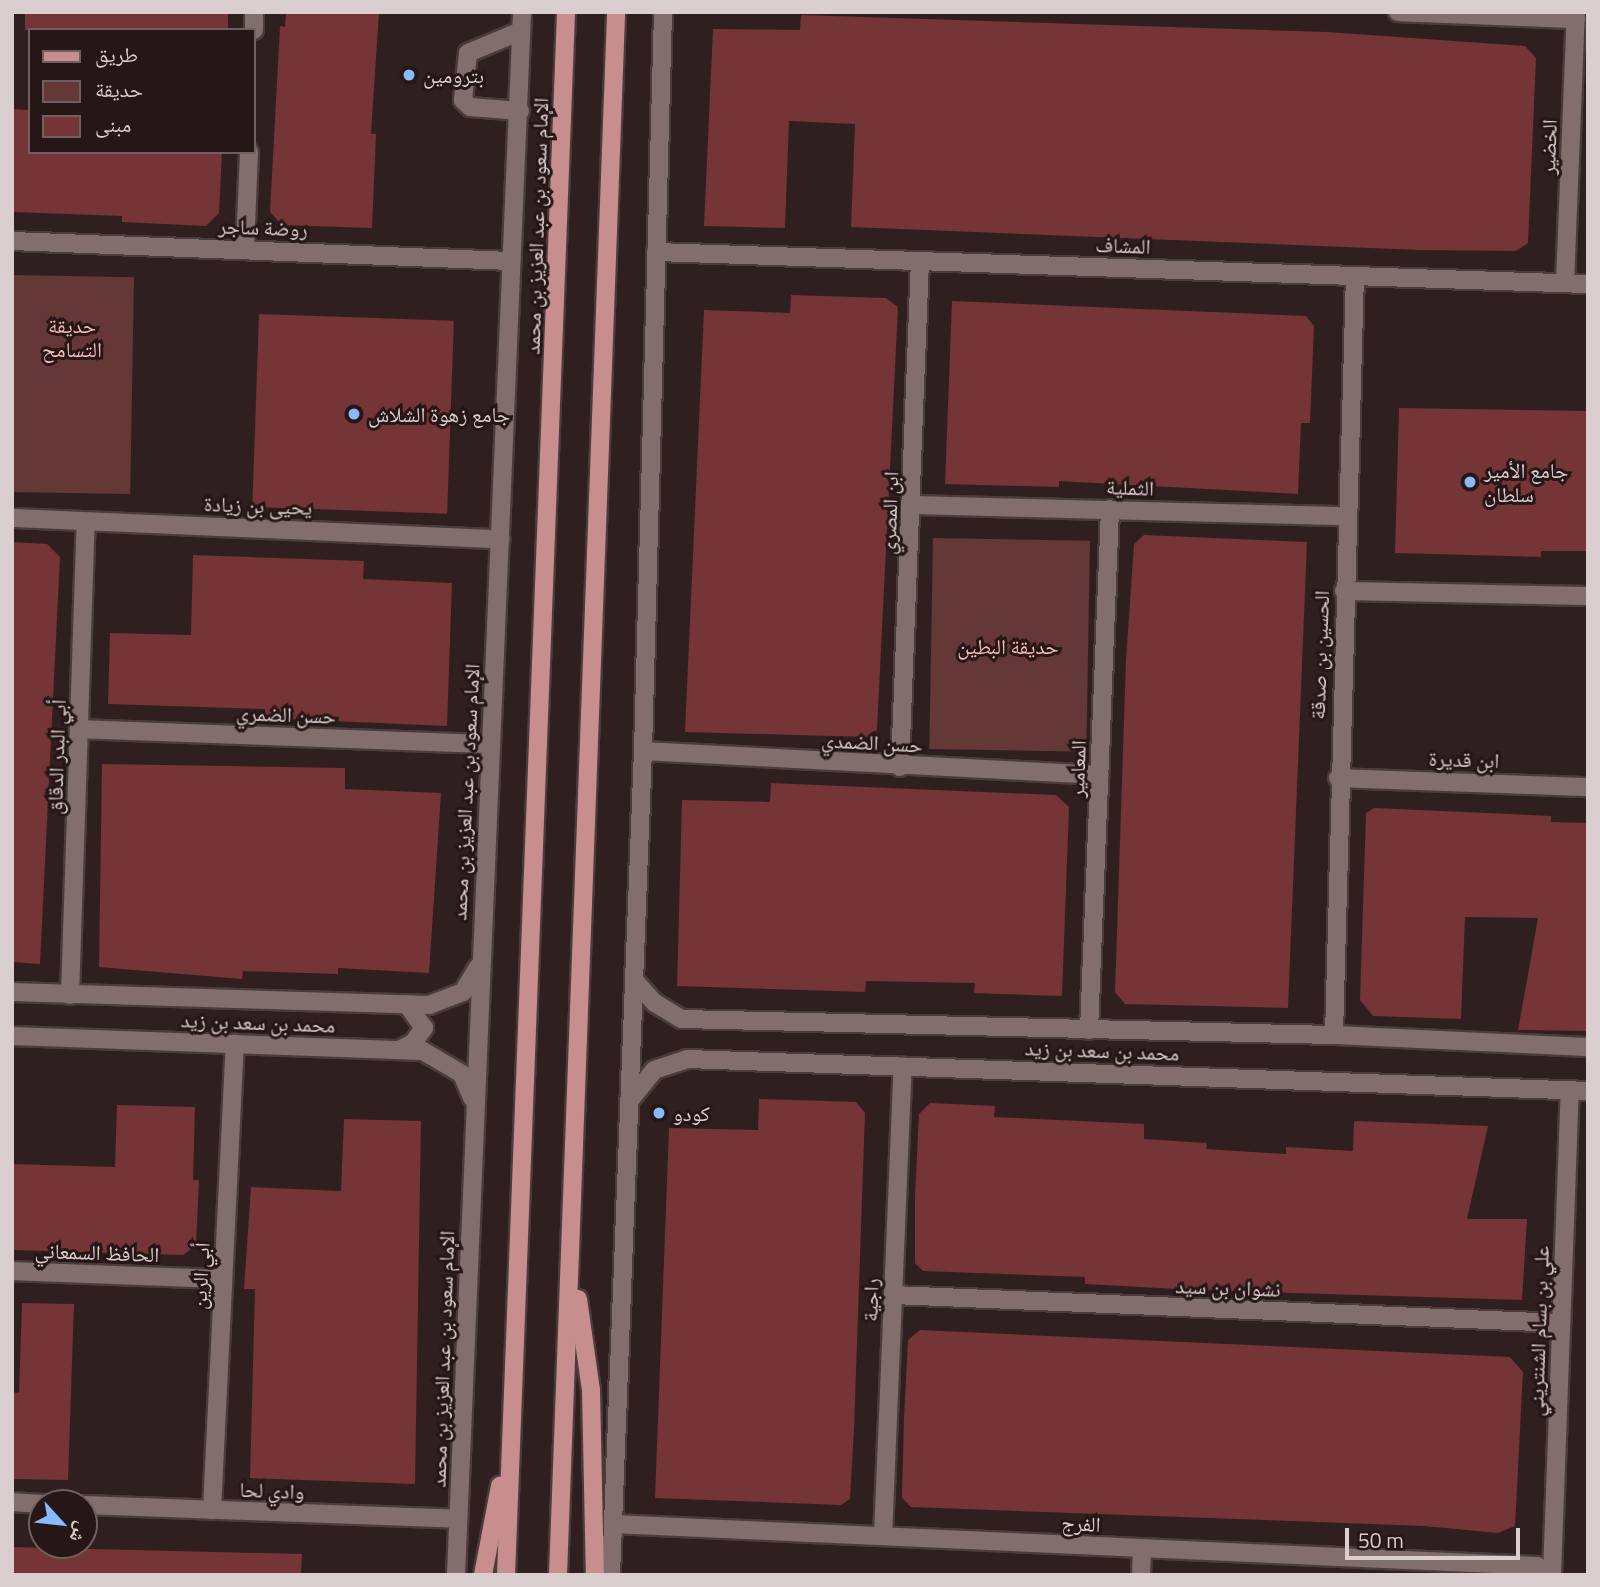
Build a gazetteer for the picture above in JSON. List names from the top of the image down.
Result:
{
  "streets": {
    "main road": ["الإمام سعود بن عبد العزيز بن محمد"],
    "street": [
      "الخضير",
      "روضة ساجر",
      "المشاف",
      "الثملية",
      "يحيى بن زيادة",
      "ابن المصري",
      "الحسين بن صدقة",
      "حسن الضمري",
      "حسن الضمدي",
      "أبي البدر الدقاق",
      "ابن قديرة",
      "المعامير",
      "محمد بن سعد بن زيد",
      "الحافظ السمعاني",
      "أبي الرين",
      "نشوان بن سيد",
      "راجية",
      "علي بن بسام الشنتريني",
      "وادي لحا",
      "الفرج"
    ]
  },
  "crossings": [
    ["الخضير", "المشاف"],
    ["الإمام سعود بن عبد العزيز بن محمد", "روضة ساجر"],
    ["الإمام سعود بن عبد العزيز بن محمد", "يحيى بن زيادة"],
    ["الإمام سعود بن عبد العزيز بن محمد", "حسن الضمري"],
    ["الإمام سعود بن عبد العزيز بن محمد", "محمد بن سعد بن زيد"],
    ["الإمام سعود بن عبد العزيز بن محمد", "وادي لحا"],
    ["المشاف", "ابن المصري"],
    ["المشاف", "الحسين بن صدقة"],
    ["الثملية", "ابن المصري"],
    ["الثملية", "الحسين بن صدقة"],
    ["الثملية", "المعامير"],
    ["يحيى بن زيادة", "أبي البدر الدقاق"],
    ["ابن المصري", "حسن الضمدي"],
    ["الحسين بن صدقة", "ابن قديرة"],
    ["الحسين بن صدقة", "محمد بن سعد بن زيد"],
    ["حسن الضمري", "أبي البدر الدقاق"],
    ["حسن الضمدي", "المعامير"],
    ["أبي البدر الدقاق", "محمد بن سعد بن زيد"],
    ["المعامير", "محمد بن سعد بن زيد"],
    ["محمد بن سعد بن زيد", "أبي الرين"],
    ["محمد بن سعد بن زيد", "راجية"],
    ["محمد بن سعد بن زيد", "علي بن بسام الشنتريني"],
    ["الحافظ السمعاني", "أبي الرين"],
    ["أبي الرين", "وادي لحا"],
    ["نشوان بن سيد", "راجية"],
    ["نشوان بن سيد", "علي بن بسام الشنتريني"],
    ["راجية", "الفرج"]
  ],
  "parks": ["حديقة التسامح", "حديقة البطين"],
  "places": [
    "بترومين",
    "جامع زهوة الشلاش",
    "جامع الأمير سلطان",
    "كودو"
  ],
  "legend": ["طريق", "حديقة", "مبنى"],
  "scale_bar": "50 m",
  "north": "bottom right"
}
